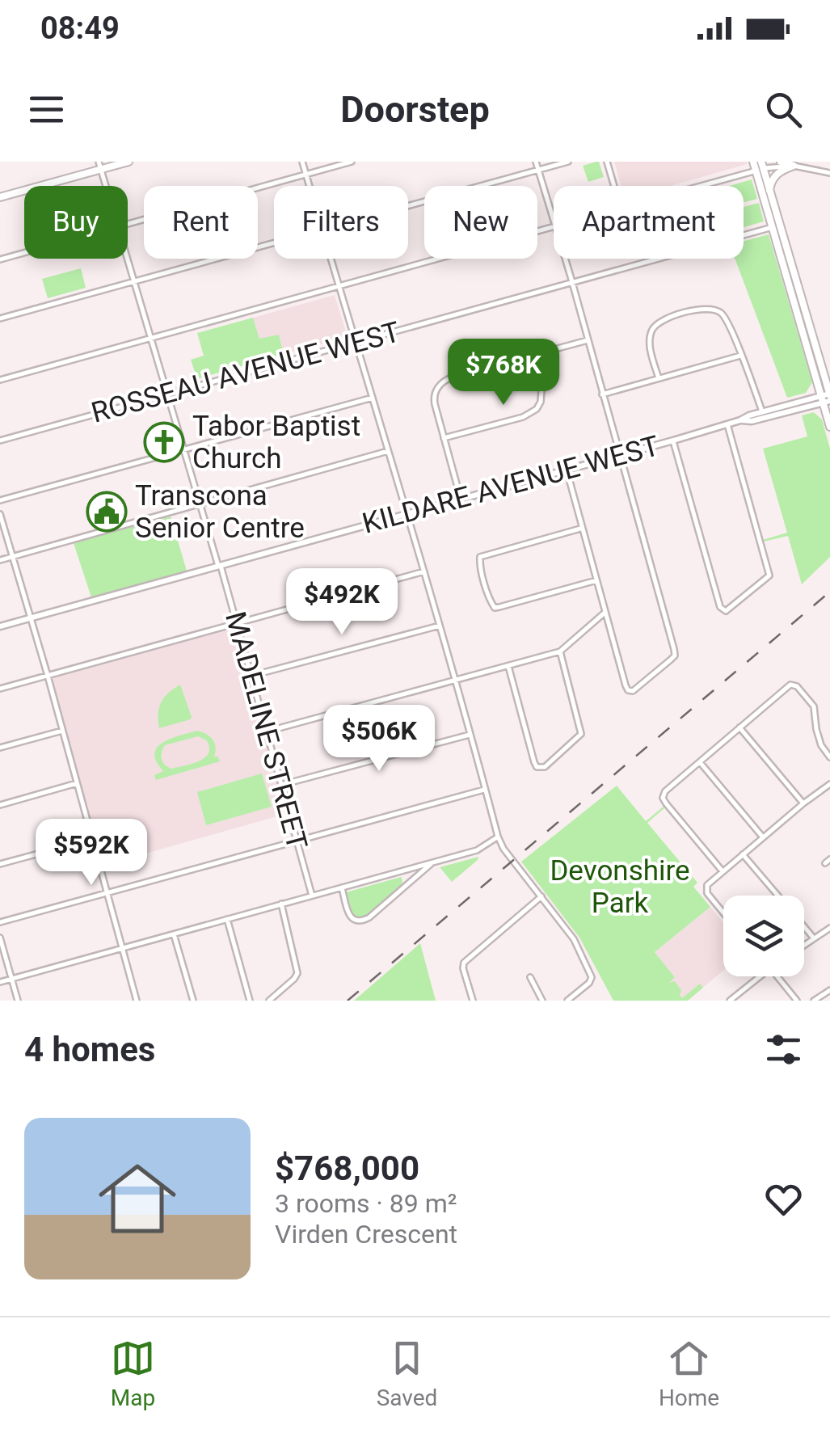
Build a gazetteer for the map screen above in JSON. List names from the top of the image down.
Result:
{
  "streets": {
    "street": ["ROSSEAU AVENUE WEST", "KILDARE AVENUE WEST", "MADELINE STREET"]
  },
  "crossings": [
    ["ROSSEAU AVENUE WEST", "MADELINE STREET"],
    ["KILDARE AVENUE WEST", "MADELINE STREET"]
  ],
  "parks": ["Devonshire Park"],
  "places": {
    "church": ["Tabor Baptist Church"],
    "public building": ["Transcona Senior Centre"]
  },
  "page": {
    "status": "08:49",
    "header": "Doorstep",
    "chip": [
      "Buy",
      "Rent",
      "Filters",
      "New",
      "Apartment"
    ],
    "price": [
      "$768K",
      "$492K",
      "$506K",
      "$592K"
    ],
    "heading": "4 homes",
    "list": [
      {
        "name": "$768,000",
        "note": "3 rooms · 89 m² · Virden Crescent"
      }
    ],
    "tabs": ["Map", "Saved", "Home"]
  }
}
